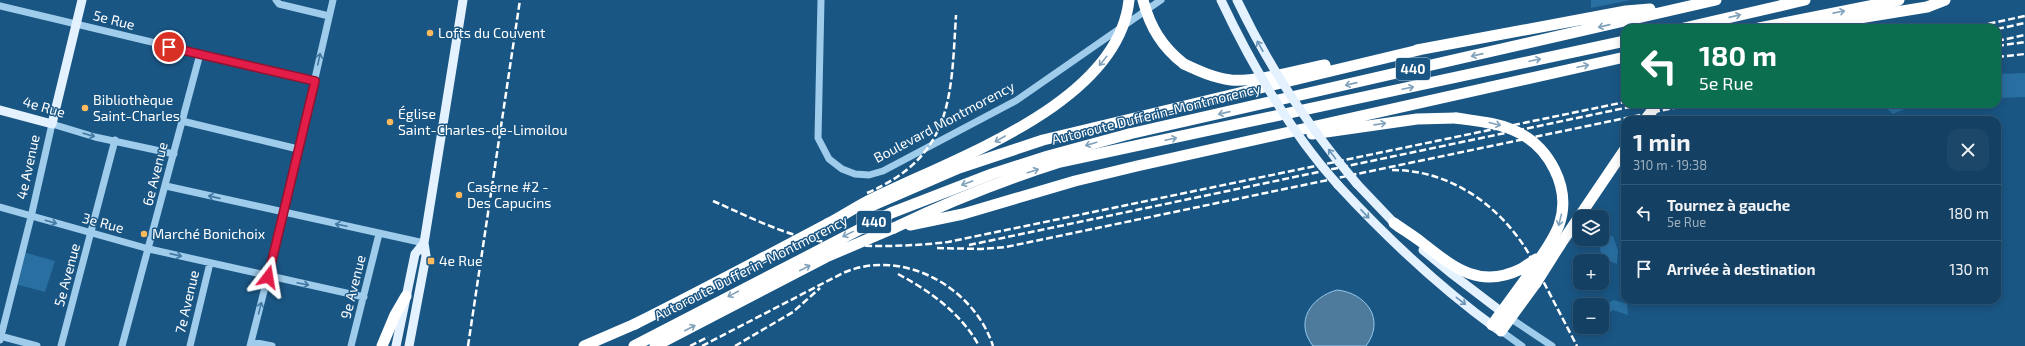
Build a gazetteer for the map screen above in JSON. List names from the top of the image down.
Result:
{
  "streets": {
    "highway": ["440", "Autoroute Dufferin-Montmorency"],
    "main road": ["4e Rue", "4e Avenue"],
    "street": [
      "5e Rue",
      "Boulevard Montmorency",
      "6e Avenue",
      "3e Rue",
      "5e Avenue",
      "9e Avenue",
      "7e Avenue"
    ]
  },
  "crossings": [
    ["5e Rue", "4e Avenue"],
    ["5e Rue", "6e Avenue"],
    ["4e Rue", "4e Avenue"],
    ["4e Rue", "6e Avenue"],
    ["4e Rue", "5e Avenue"],
    ["4e Avenue", "3e Rue"],
    ["6e Avenue", "3e Rue"],
    ["3e Rue", "5e Avenue"],
    ["3e Rue", "9e Avenue"],
    ["3e Rue", "7e Avenue"]
  ],
  "one_way": ["4e Rue", "3e Rue"],
  "places": {
    "other": [
      "Lofts du Couvent",
      "Bibliothèque Saint-Charles",
      "Église Saint-Charles-de-Limoilou",
      "Caserne #2 - Des Capucins",
      "Marché Bonichoix"
    ],
    "transit": ["4e Rue"]
  },
  "page": {
    "turn": ["180 m", "5e Rue"],
    "heading": ["1 min", "310 m · 19:38"],
    "list": [
      {
        "name": "Tournez à gauche",
        "note": "5e Rue",
        "value": "180 m"
      },
      {
        "name": "Arrivée à destination",
        "value": "130 m"
      }
    ],
    "map_buttons": ["+", "−"]
  }
}
